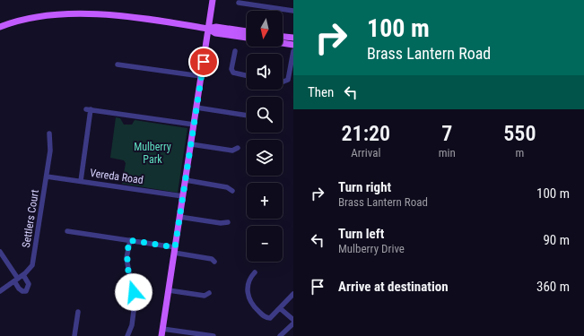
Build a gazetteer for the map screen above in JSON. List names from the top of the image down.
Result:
{
  "streets": {
    "street": ["Vereda Road", "Settlers Court"]
  },
  "crossings": [
    ["Vereda Road", "Settlers Court"]
  ],
  "parks": ["Mulberry Park"],
  "north": "bottom",
  "page": {
    "turn": ["100 m", "Brass Lantern Road"],
    "map_buttons": ["+", "−"],
    "then": "Then",
    "eta": [
      "21:20",
      "Arrival",
      "7",
      "min",
      "550",
      "m"
    ],
    "list": [
      {
        "name": "Turn right",
        "note": "Brass Lantern Road",
        "value": "100 m"
      },
      {
        "name": "Turn left",
        "note": "Mulberry Drive",
        "value": "90 m"
      },
      {
        "name": "Arrive at destination",
        "value": "360 m"
      }
    ]
  }
}
